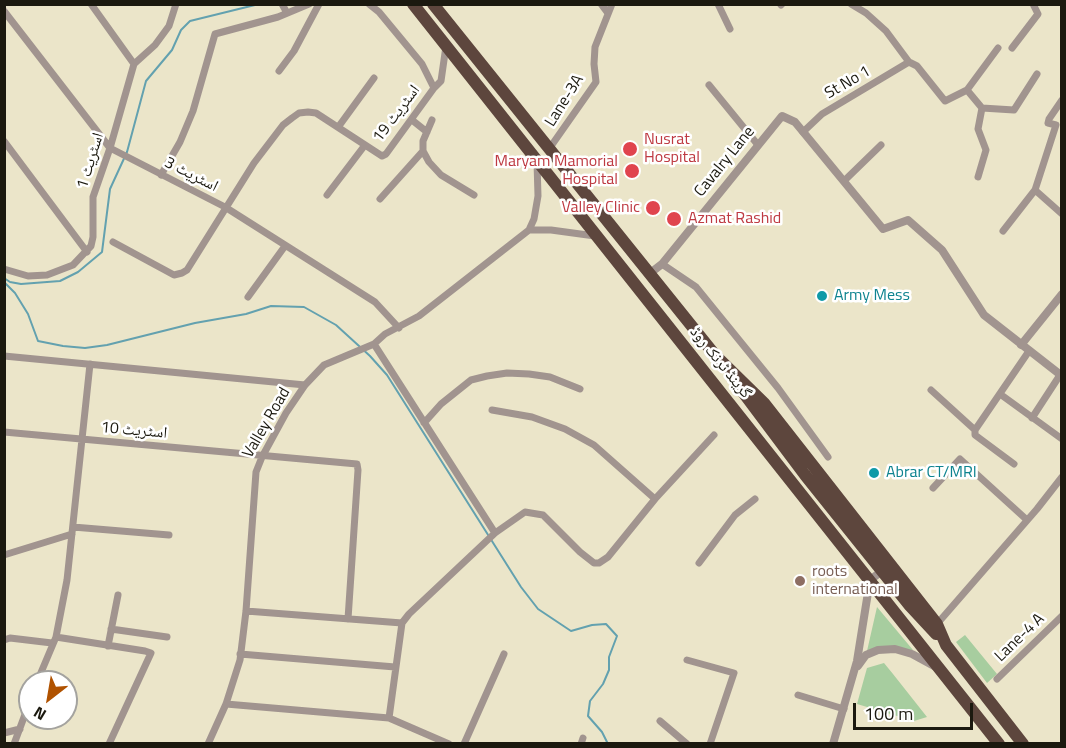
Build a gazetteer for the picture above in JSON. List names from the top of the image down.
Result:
{
  "streets": {
    "highway": ["گرینڈ ٹرنک روڈ"],
    "street": [
      "St No 1",
      "Lane-3A",
      "اسٹریٹ 19",
      "اسٹریٹ 1",
      "Cavalry Lane",
      "اسٹریٹ 3",
      "Valley Road",
      "اسٹریٹ 10",
      "Lane-4 A"
    ]
  },
  "crossings": [
    ["St No 1", "Cavalry Lane"],
    ["Lane-3A", "گرینڈ ٹرنک روڈ"],
    ["اسٹریٹ 19", "اسٹریٹ 3"],
    ["اسٹریٹ 19", "گرینڈ ٹرنک روڈ"],
    ["اسٹریٹ 1", "اسٹریٹ 3"],
    ["Cavalry Lane", "گرینڈ ٹرنک روڈ"],
    ["اسٹریٹ 3", "Valley Road"],
    ["Valley Road", "اسٹریٹ 10"]
  ],
  "places": [
    "Nusrat Hospital",
    "Maryam Mamorial Hospital",
    "Valley Clinic",
    "Azmat Rashid",
    "Army Mess",
    "Abrar CT/MRI",
    "roots international"
  ],
  "scale_bar": "100 m",
  "north": "bottom left"
}
